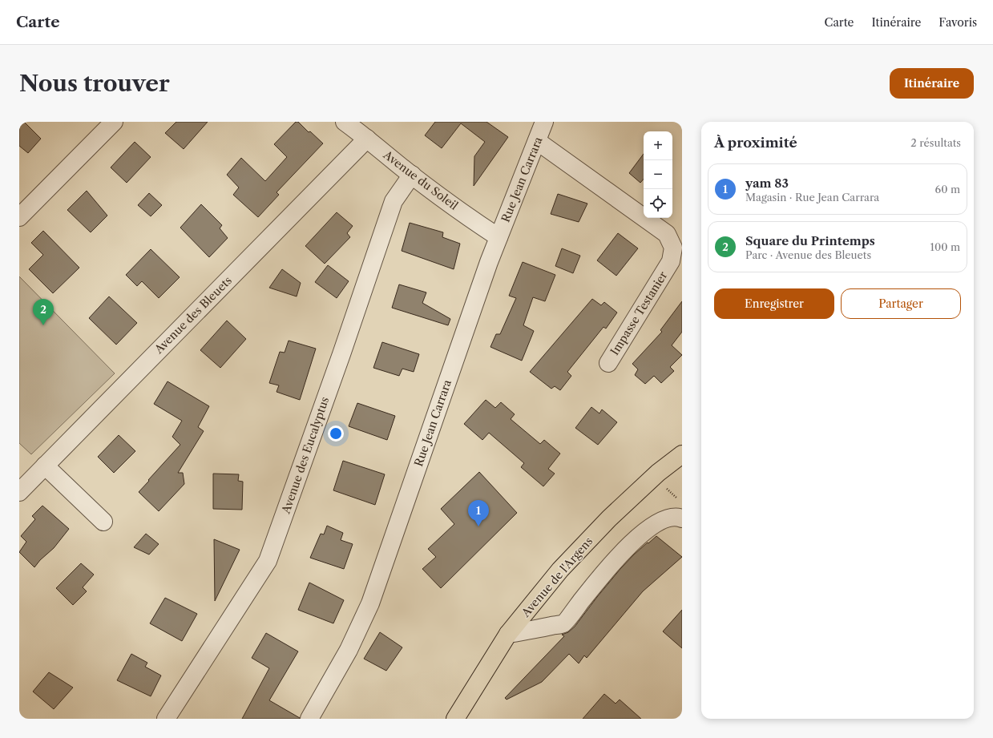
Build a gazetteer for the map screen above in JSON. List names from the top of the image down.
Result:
{
  "streets": {
    "main road": ["Avenue de l'Argens"],
    "street": [
      "Rue Jean Carrara",
      "Avenue du Soleil",
      "Impasse Testanier",
      "Avenue des Bleuets",
      "Avenue des Eucalyptus"
    ]
  },
  "crossings": [
    ["Rue Jean Carrara", "Avenue du Soleil"],
    ["Rue Jean Carrara", "Impasse Testanier"],
    ["Avenue du Soleil", "Avenue des Bleuets"],
    ["Avenue du Soleil", "Avenue des Eucalyptus"]
  ],
  "page": {
    "header": "Carte",
    "nav": ["Carte", "Itinéraire", "Favoris"],
    "buttons": [
      "Itinéraire",
      ["Enregistrer", "Partager"]
    ],
    "title": "Nous trouver",
    "heading": ["À proximité", "2 résultats"],
    "map_buttons": ["+", "−"],
    "list": [
      {
        "mark": "1",
        "name": "yam 83",
        "note": "Magasin · Rue Jean Carrara",
        "value": "60 m"
      },
      {
        "mark": "2",
        "name": "Square du Printemps",
        "note": "Parc · Avenue des Bleuets",
        "value": "100 m"
      }
    ],
    "pins": ["2", "1"]
  }
}
